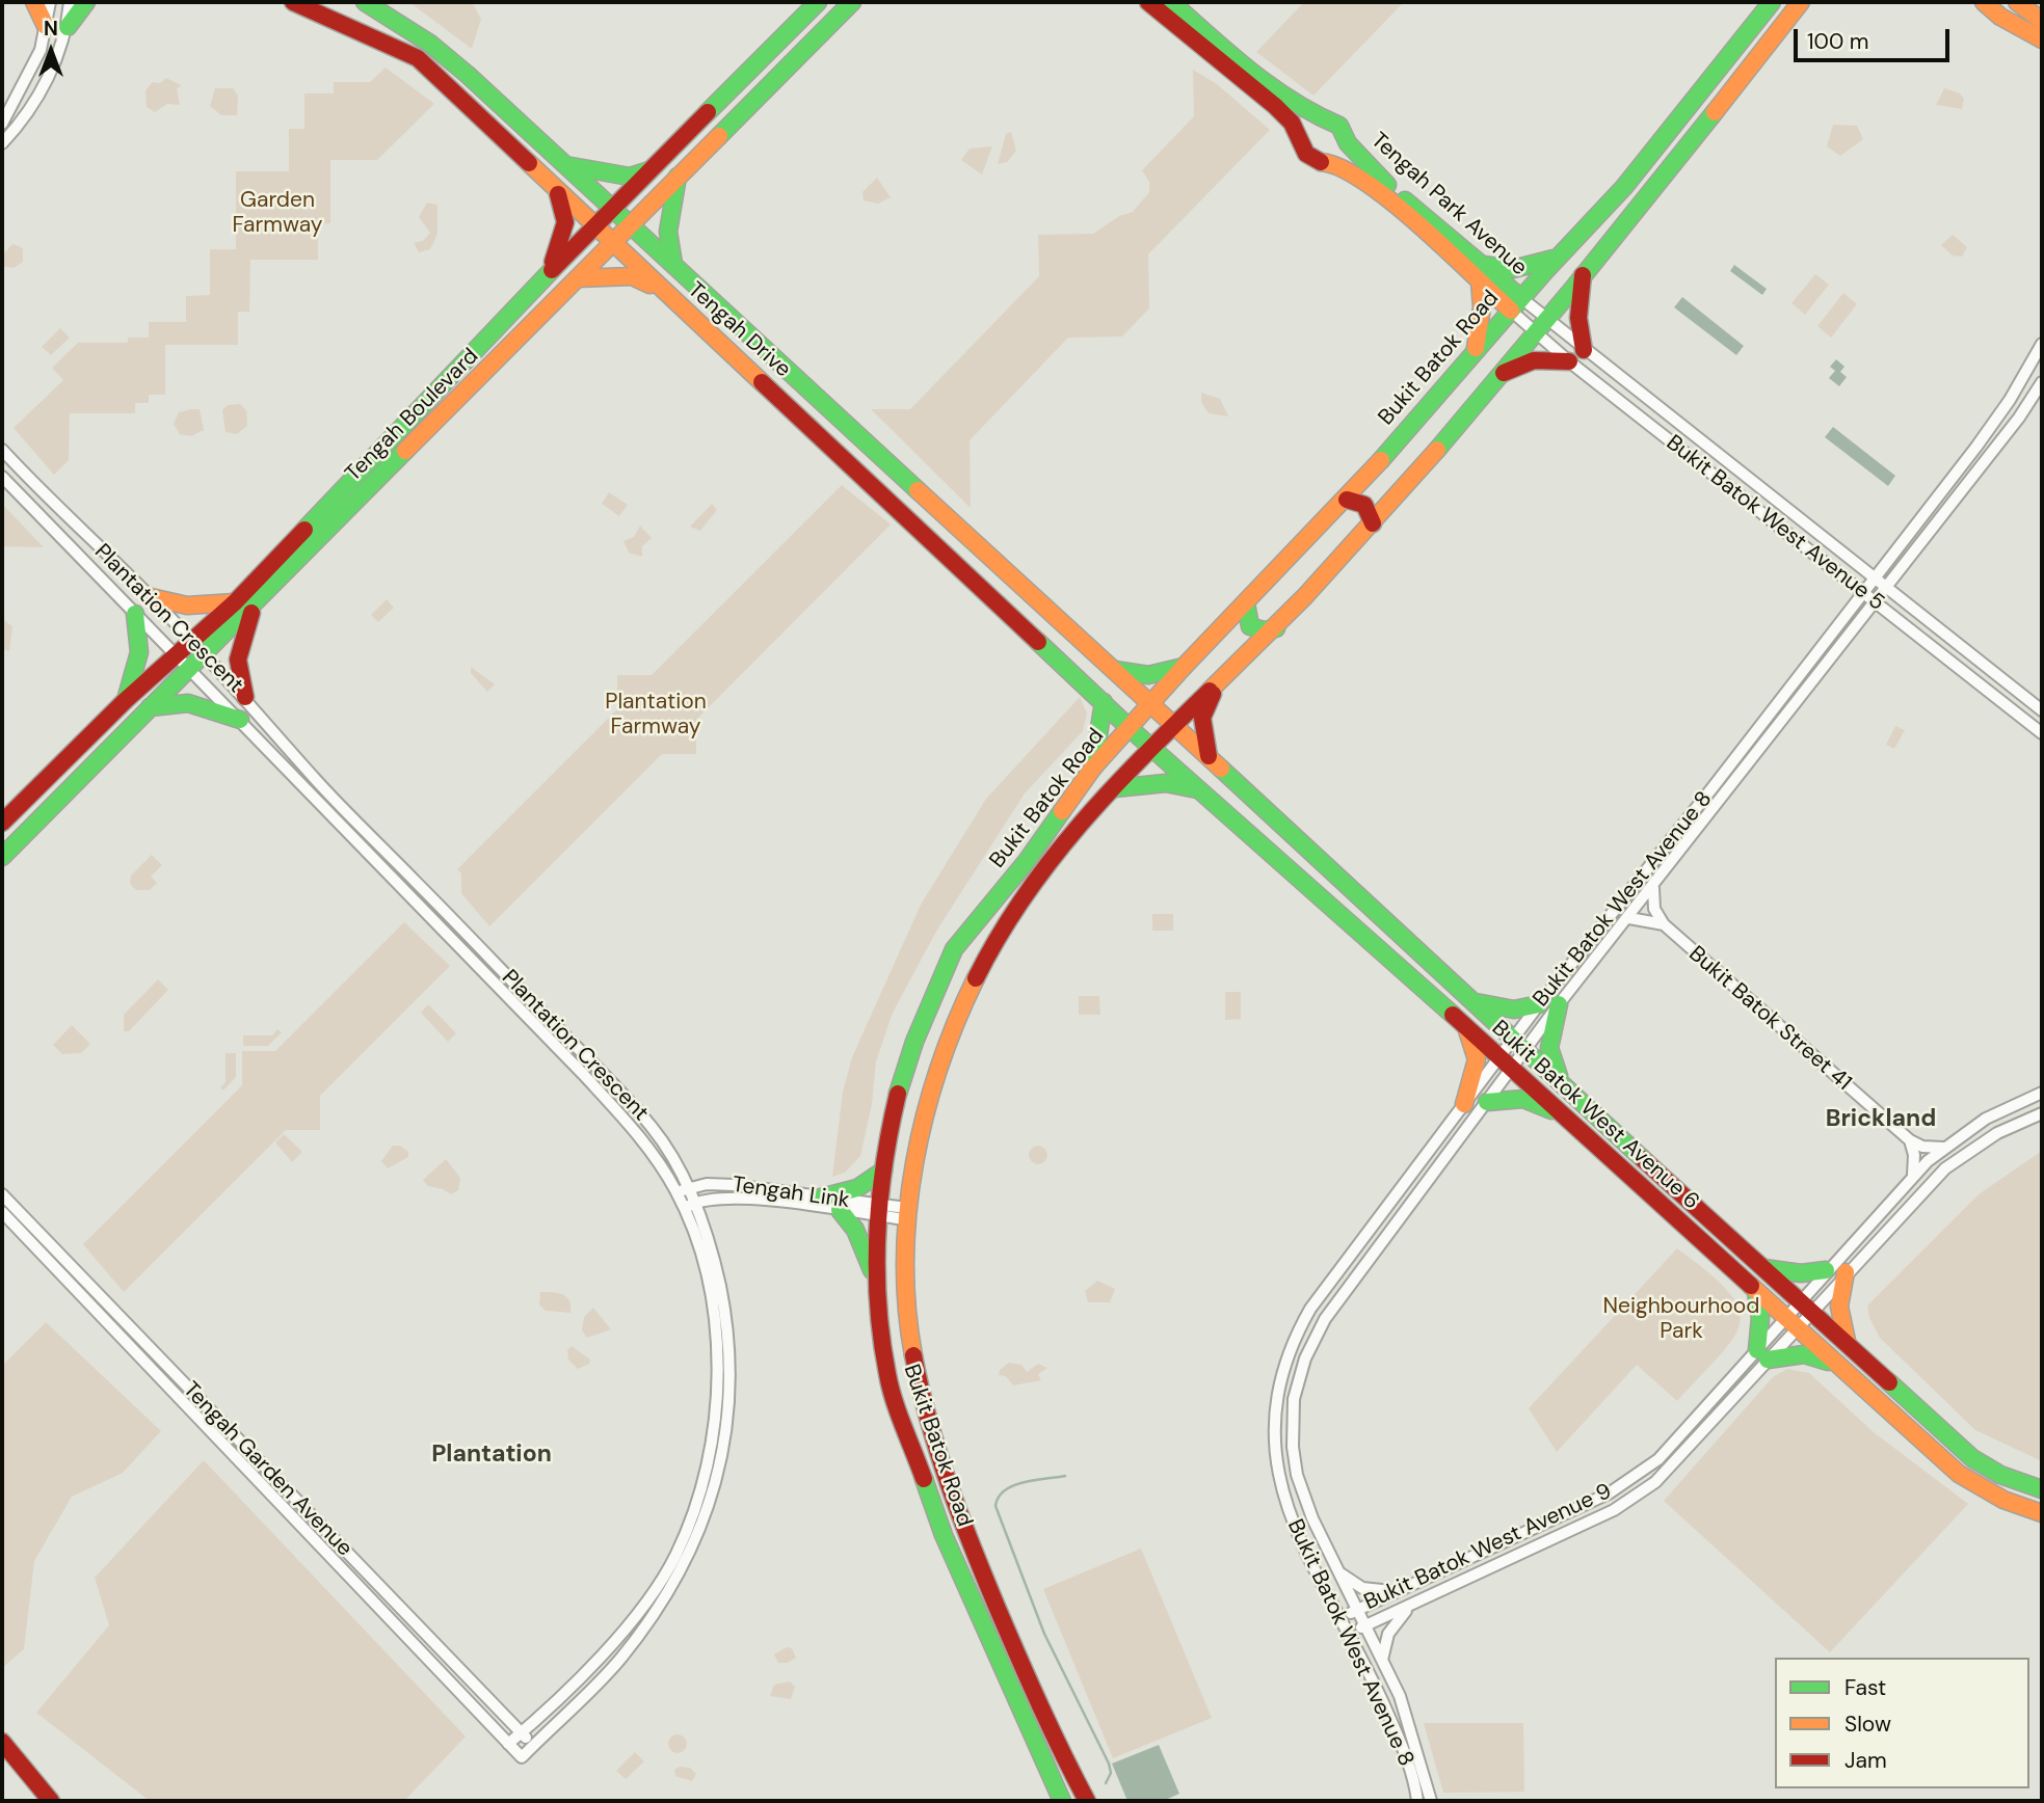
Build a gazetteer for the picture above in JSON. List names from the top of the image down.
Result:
{
  "streets": {
    "main road": [
      "Tengah Park Avenue",
      "Tengah Drive",
      "Bukit Batok Road",
      "Tengah Boulevard",
      "Bukit Batok West Avenue 6"
    ],
    "street": [
      "Bukit Batok West Avenue 5",
      "Plantation Crescent",
      "Bukit Batok West Avenue 8",
      "Bukit Batok Street 41",
      "Tengah Link",
      "Tengah Garden Avenue",
      "Bukit Batok West Avenue 9"
    ]
  },
  "crossings": [
    ["Tengah Park Avenue", "Bukit Batok Road"],
    ["Tengah Park Avenue", "Bukit Batok West Avenue 5"],
    ["Tengah Drive", "Bukit Batok Road"],
    ["Tengah Drive", "Tengah Boulevard"],
    ["Tengah Drive", "Bukit Batok West Avenue 6"],
    ["Bukit Batok Road", "Bukit Batok West Avenue 5"],
    ["Bukit Batok Road", "Bukit Batok West Avenue 6"],
    ["Bukit Batok Road", "Tengah Link"],
    ["Tengah Boulevard", "Plantation Crescent"],
    ["Bukit Batok West Avenue 5", "Bukit Batok West Avenue 8"],
    ["Plantation Crescent", "Tengah Link"],
    ["Plantation Crescent", "Tengah Garden Avenue"],
    ["Bukit Batok West Avenue 8", "Bukit Batok West Avenue 6"],
    ["Bukit Batok West Avenue 8", "Bukit Batok West Avenue 9"],
    ["Bukit Batok Street 41", "Bukit Batok West Avenue 9"],
    ["Bukit Batok West Avenue 6", "Bukit Batok West Avenue 9"]
  ],
  "districts": ["Brickland", "Plantation"],
  "parks": ["Garden Farmway", "Plantation Farmway", "Neighbourhood Park"],
  "legend": ["Fast", "Slow", "Jam"],
  "scale_bar": "100 m",
  "north": "top"
}
